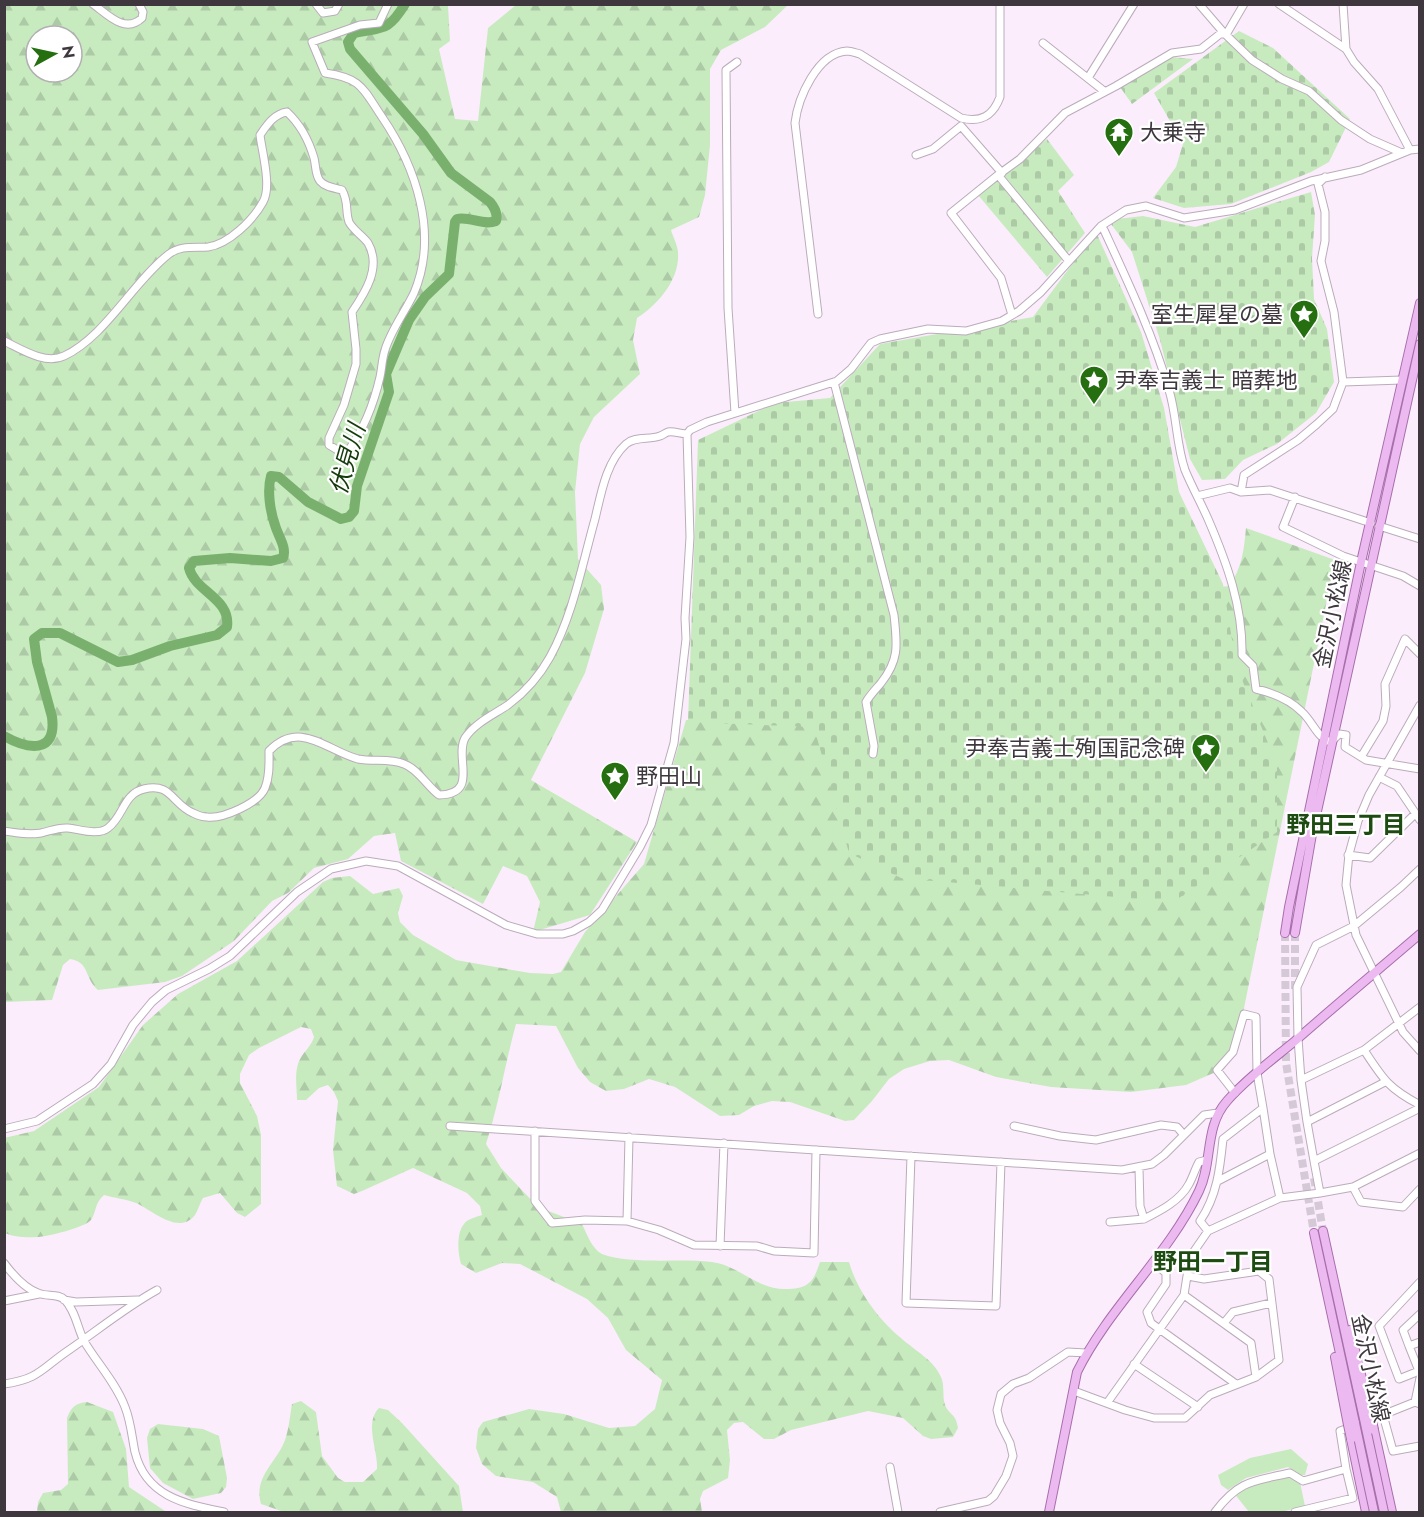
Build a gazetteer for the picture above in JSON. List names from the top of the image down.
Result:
{
  "streets": {
    "main road": ["金沢小松線"]
  },
  "districts": ["野田三丁目", "野田一丁目"],
  "water": ["伏見川"],
  "places": {
    "temple": ["大乗寺"],
    "place": [
      "室生犀星の墓",
      "尹奉吉義士 暗葬地",
      "尹奉吉義士殉国記念碑",
      "野田山"
    ]
  },
  "north": "right"
}
